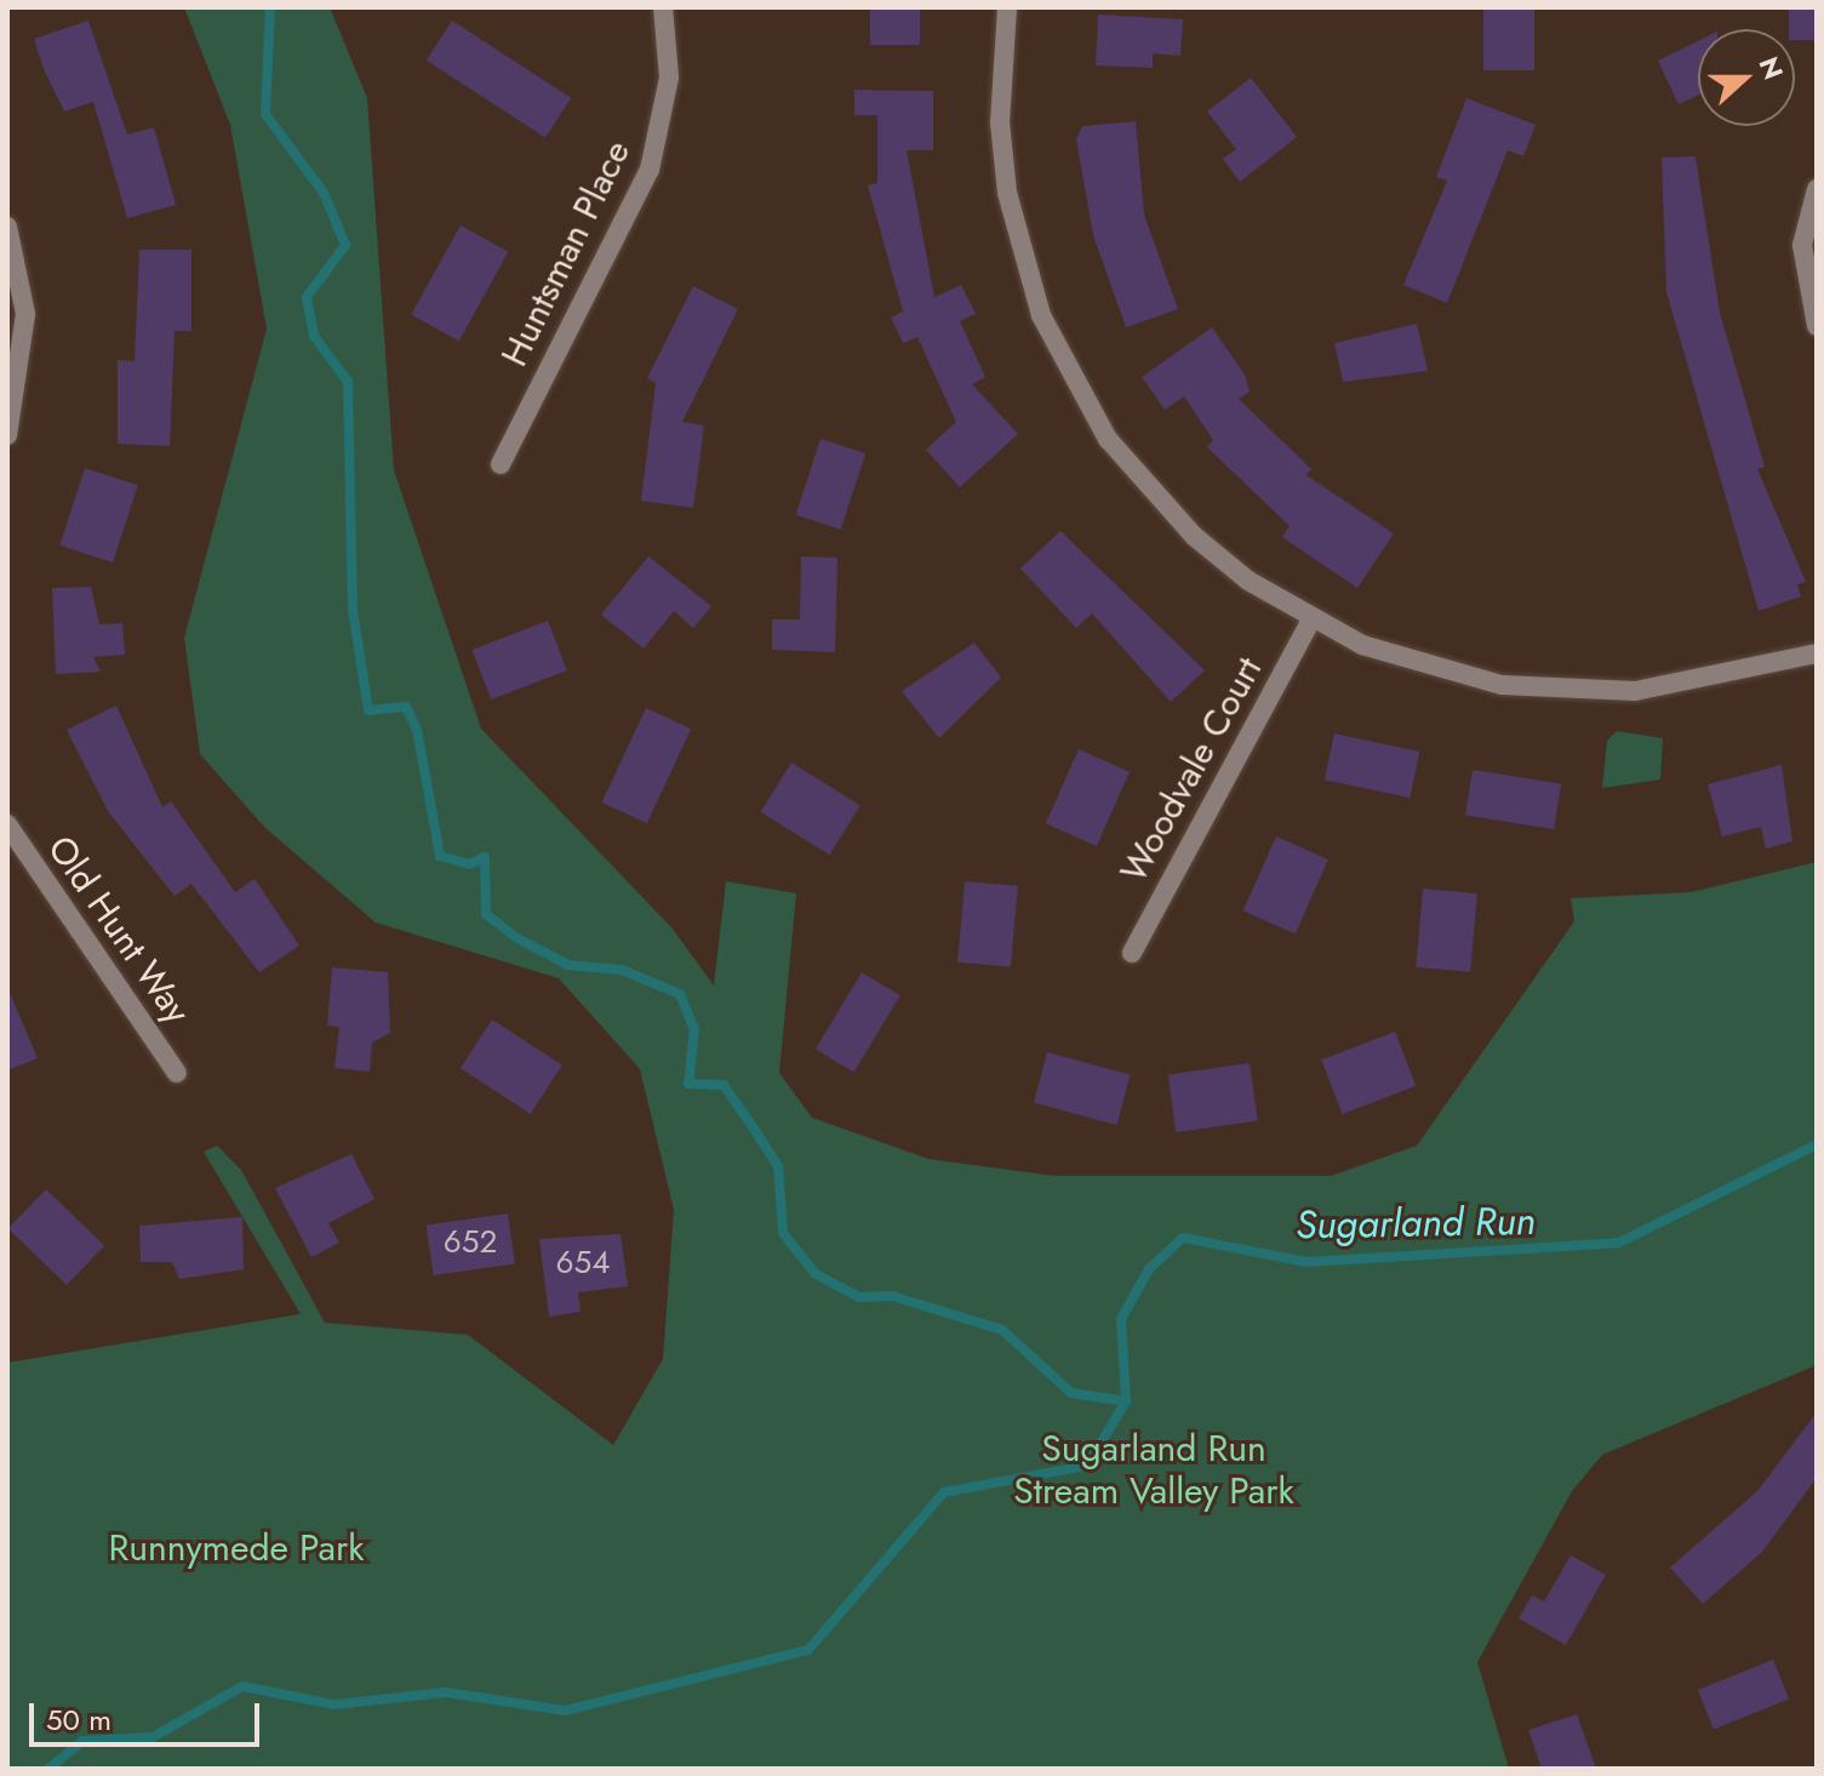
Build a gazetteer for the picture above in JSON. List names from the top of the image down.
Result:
{
  "streets": {
    "street": ["Huntsman Place", "Woodvale Court", "Old Hunt Way"]
  },
  "water": ["Sugarland Run"],
  "parks": ["Sugarland Run Stream Valley Park", "Runnymede Park"],
  "house_numbers": ["652", "654"],
  "scale_bar": "50 m",
  "north": "right"
}
